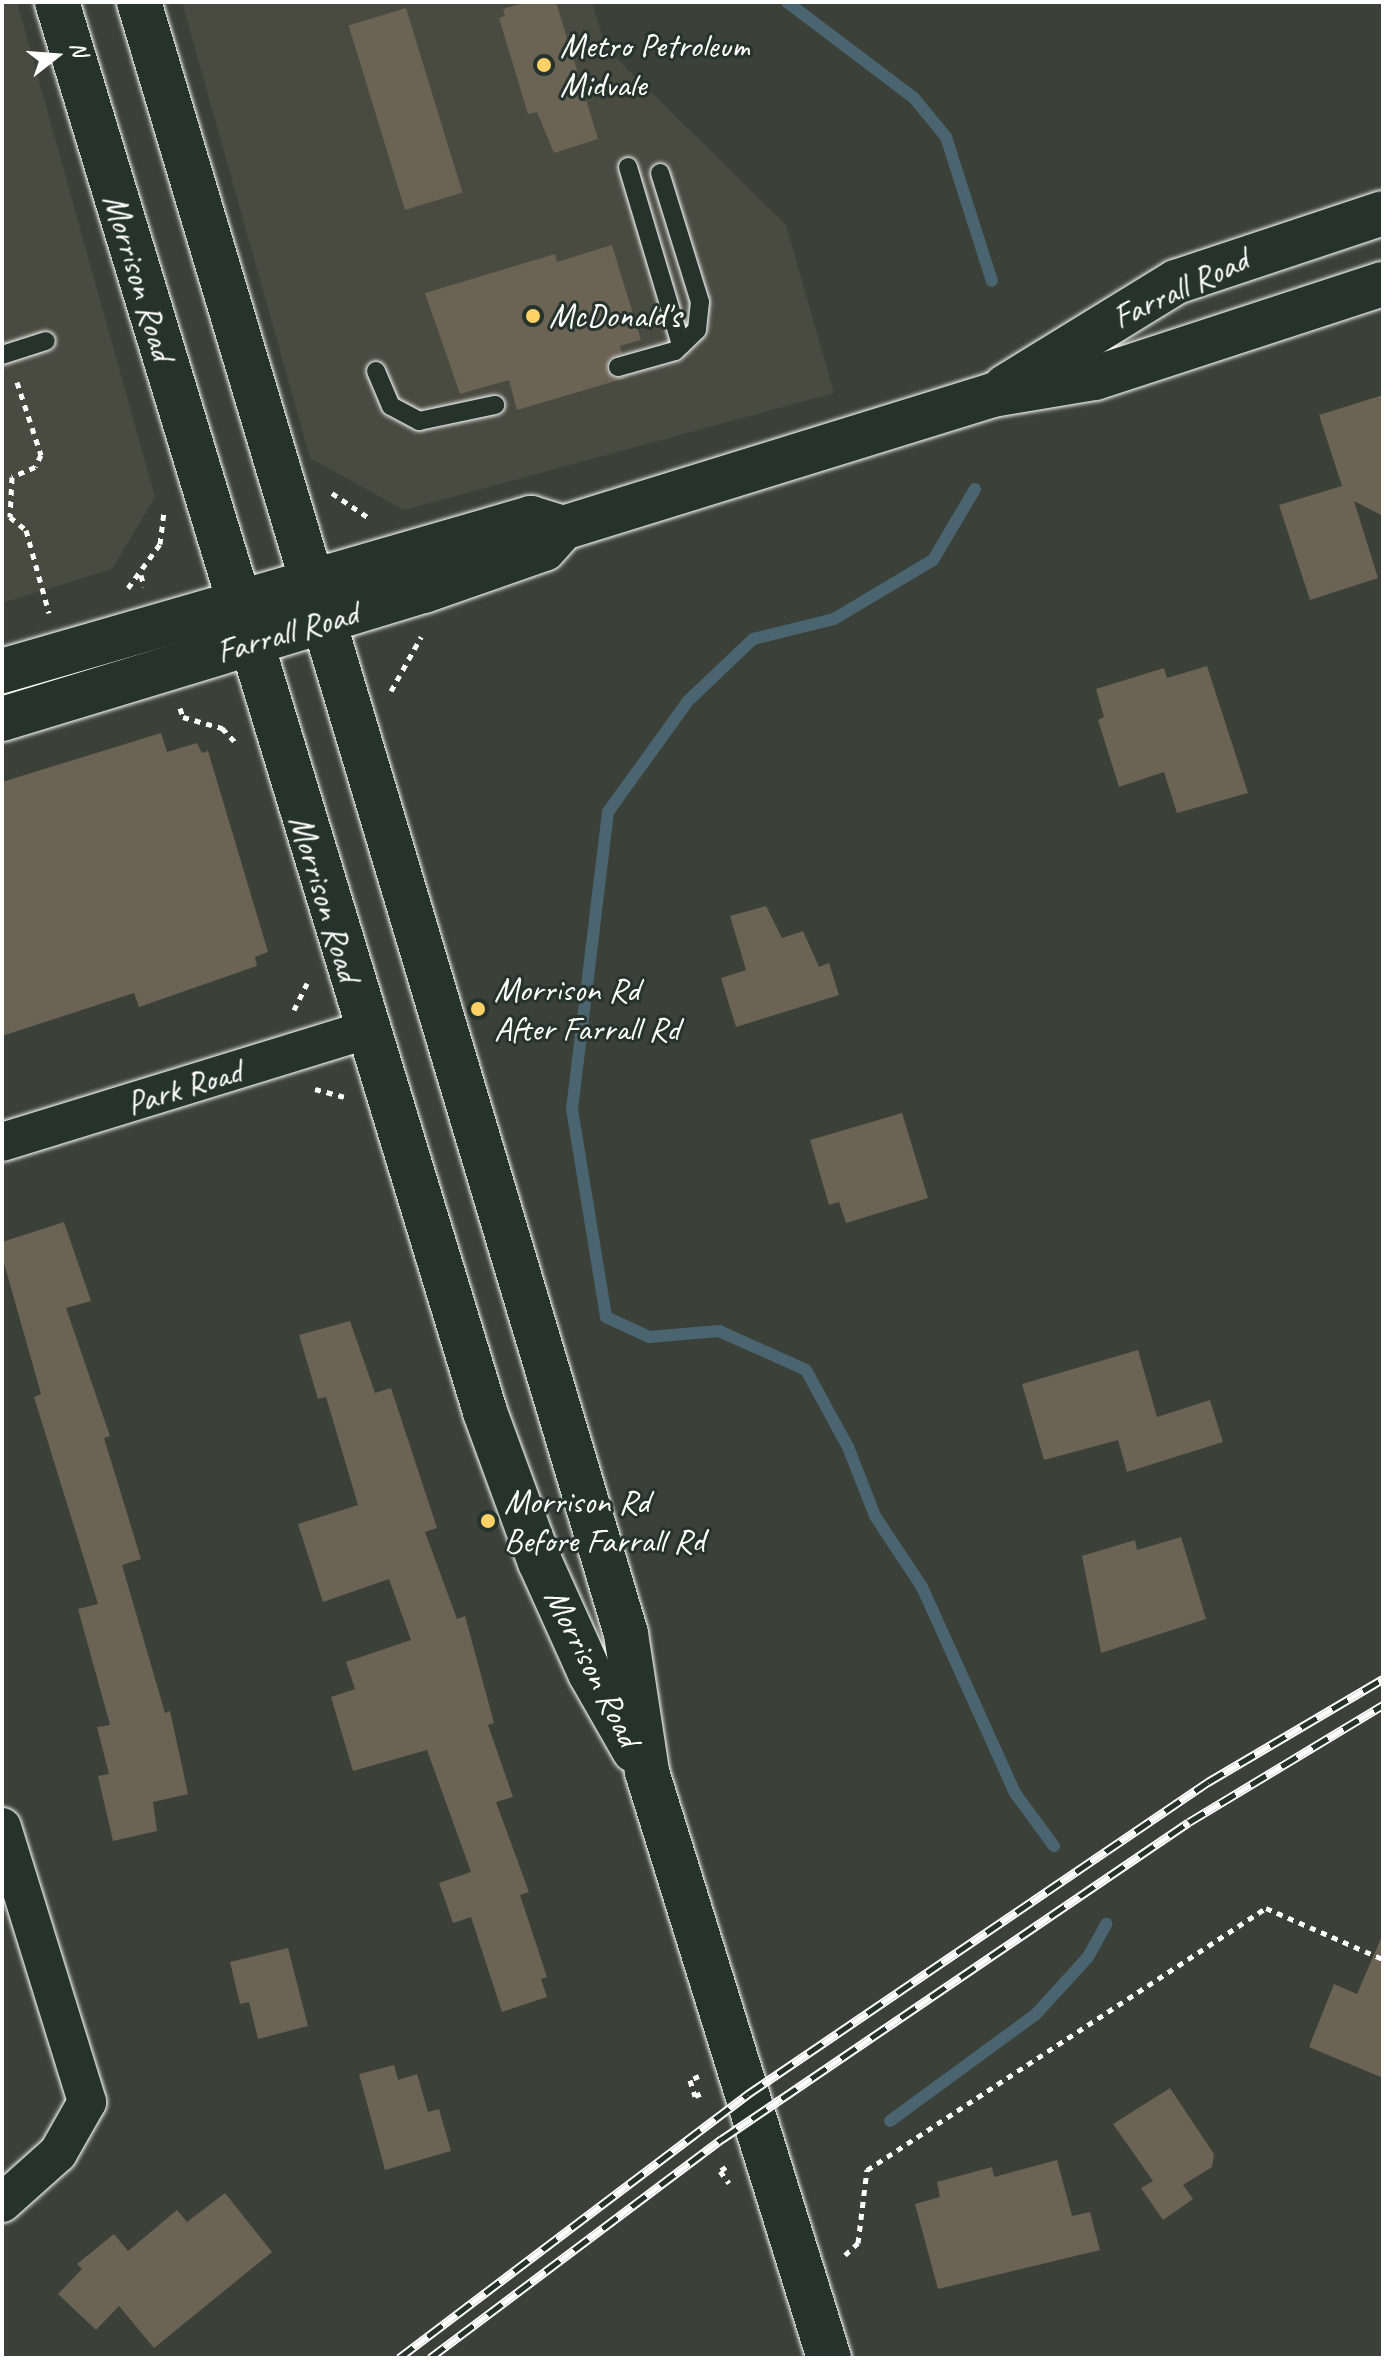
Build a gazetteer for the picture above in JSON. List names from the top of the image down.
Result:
{
  "streets": {
    "main road": ["Morrison Road", "Farrall Road"],
    "street": ["Park Road"]
  },
  "crossings": [
    ["Morrison Road", "Farrall Road"],
    ["Morrison Road", "Park Road"]
  ],
  "places": [
    "Metro Petroleum Midvale",
    "McDonald's",
    "Morrison Rd After Farrall Rd",
    "Morrison Rd Before Farrall Rd"
  ],
  "north": "right"
}
